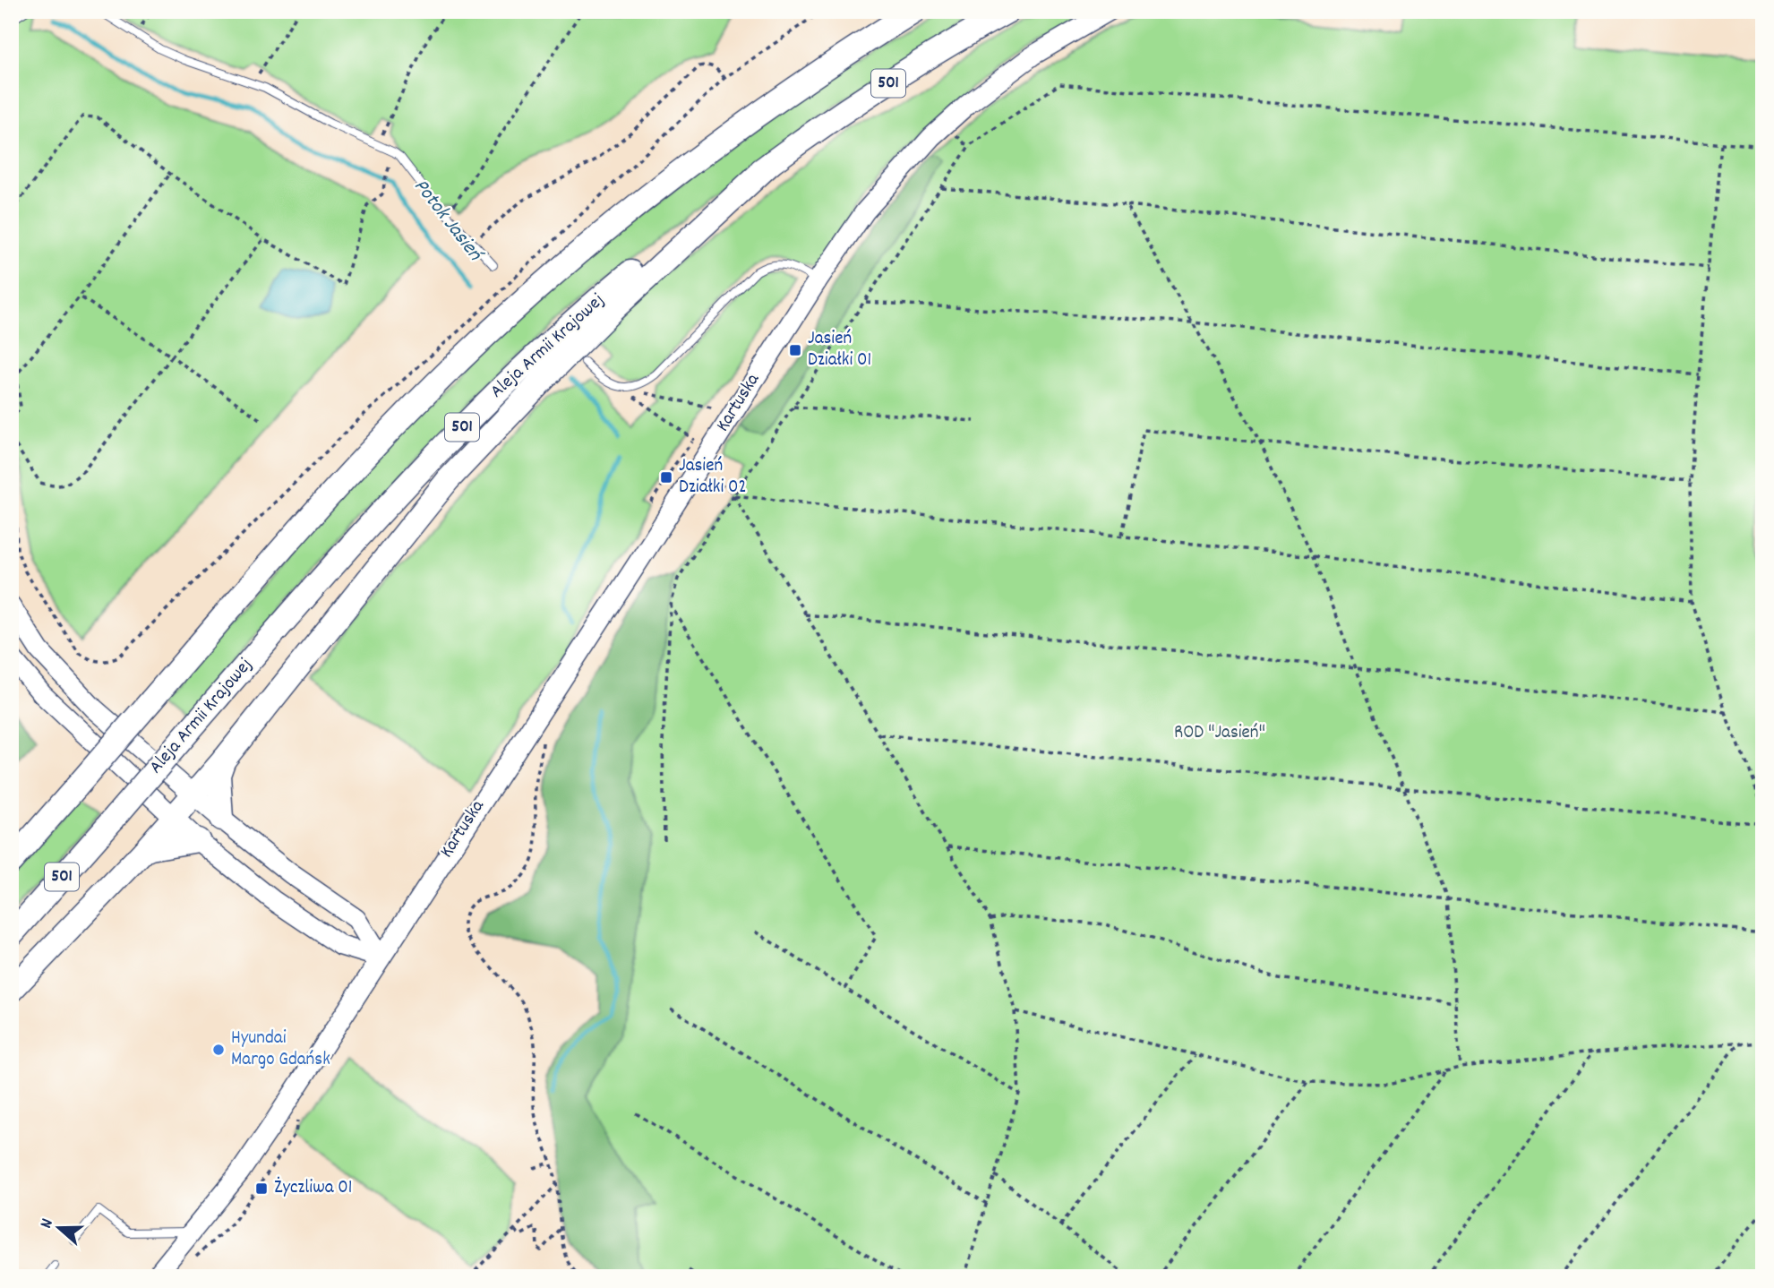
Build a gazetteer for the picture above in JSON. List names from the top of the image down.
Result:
{
  "streets": {
    "main road": ["501", "Aleja Armii Krajowej"],
    "street": ["Kartuska"]
  },
  "water": ["Potok Jasień"],
  "parks": ["ROD \"Jasień\""],
  "places": {
    "transit": ["Jasień Działki 01", "Jasień Działki 02", "Życzliwa 01"],
    "other": ["Hyundai Margo Gdańsk"]
  },
  "north": "left"
}
